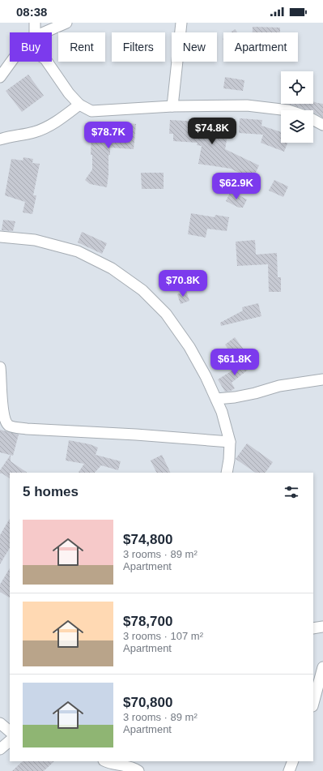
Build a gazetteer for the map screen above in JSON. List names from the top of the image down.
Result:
{
  "page": {
    "status": "08:38",
    "chip": [
      "Buy",
      "Rent",
      "Filters",
      "New",
      "Apartment"
    ],
    "price": [
      "$74.8K",
      "$78.7K",
      "$62.9K",
      "$70.8K",
      "$61.8K"
    ],
    "heading": "5 homes",
    "list": [
      {
        "name": "$74,800",
        "note": "3 rooms · 89 m² · Apartment"
      },
      {
        "name": "$78,700",
        "note": "3 rooms · 107 m² · Apartment"
      },
      {
        "name": "$70,800",
        "note": "3 rooms · 89 m² · Apartment"
      }
    ]
  }
}
